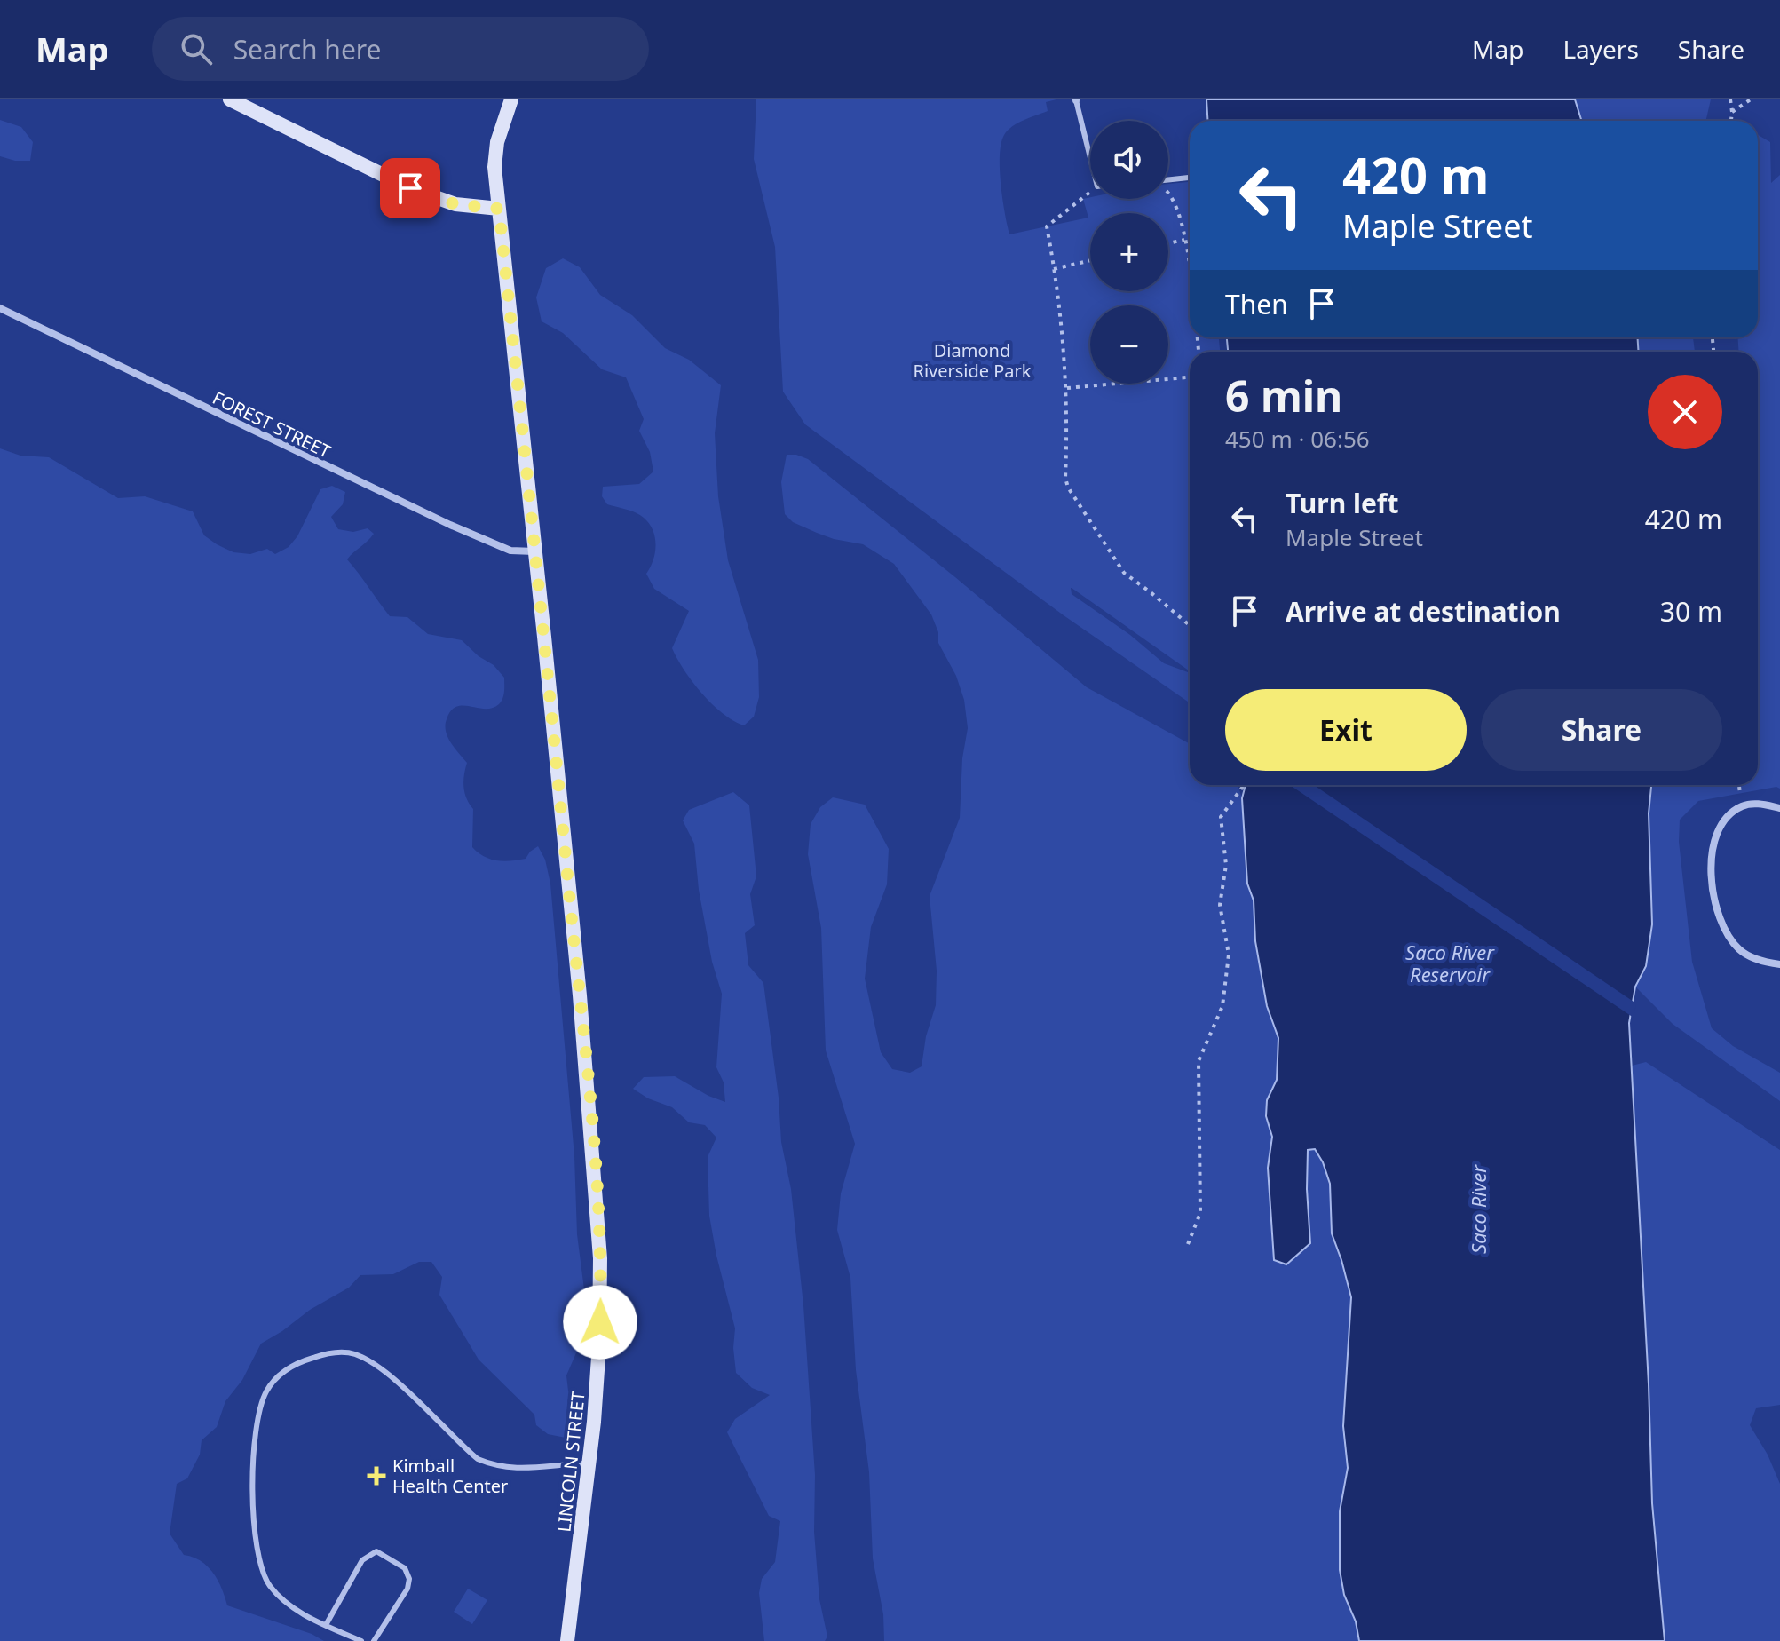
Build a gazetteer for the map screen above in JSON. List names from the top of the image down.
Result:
{
  "streets": {
    "street": ["FOREST STREET", "LINCOLN STREET"]
  },
  "crossings": [
    ["FOREST STREET", "LINCOLN STREET"]
  ],
  "water": ["Saco River Reservoir", "Saco River"],
  "parks": ["Diamond Riverside Park"],
  "places": {
    "health": ["Kimball Health Center"]
  },
  "page": {
    "header": "Map",
    "search": "Search here",
    "nav": ["Map", "Layers", "Share"],
    "map_buttons": ["+", "−"],
    "turn": ["420 m", "Maple Street"],
    "then": "Then",
    "heading": ["6 min", "450 m · 06:56"],
    "list": [
      {
        "name": "Turn left",
        "note": "Maple Street",
        "value": "420 m"
      },
      {
        "name": "Arrive at destination",
        "value": "30 m"
      }
    ],
    "buttons": ["Exit", "Share"]
  }
}
